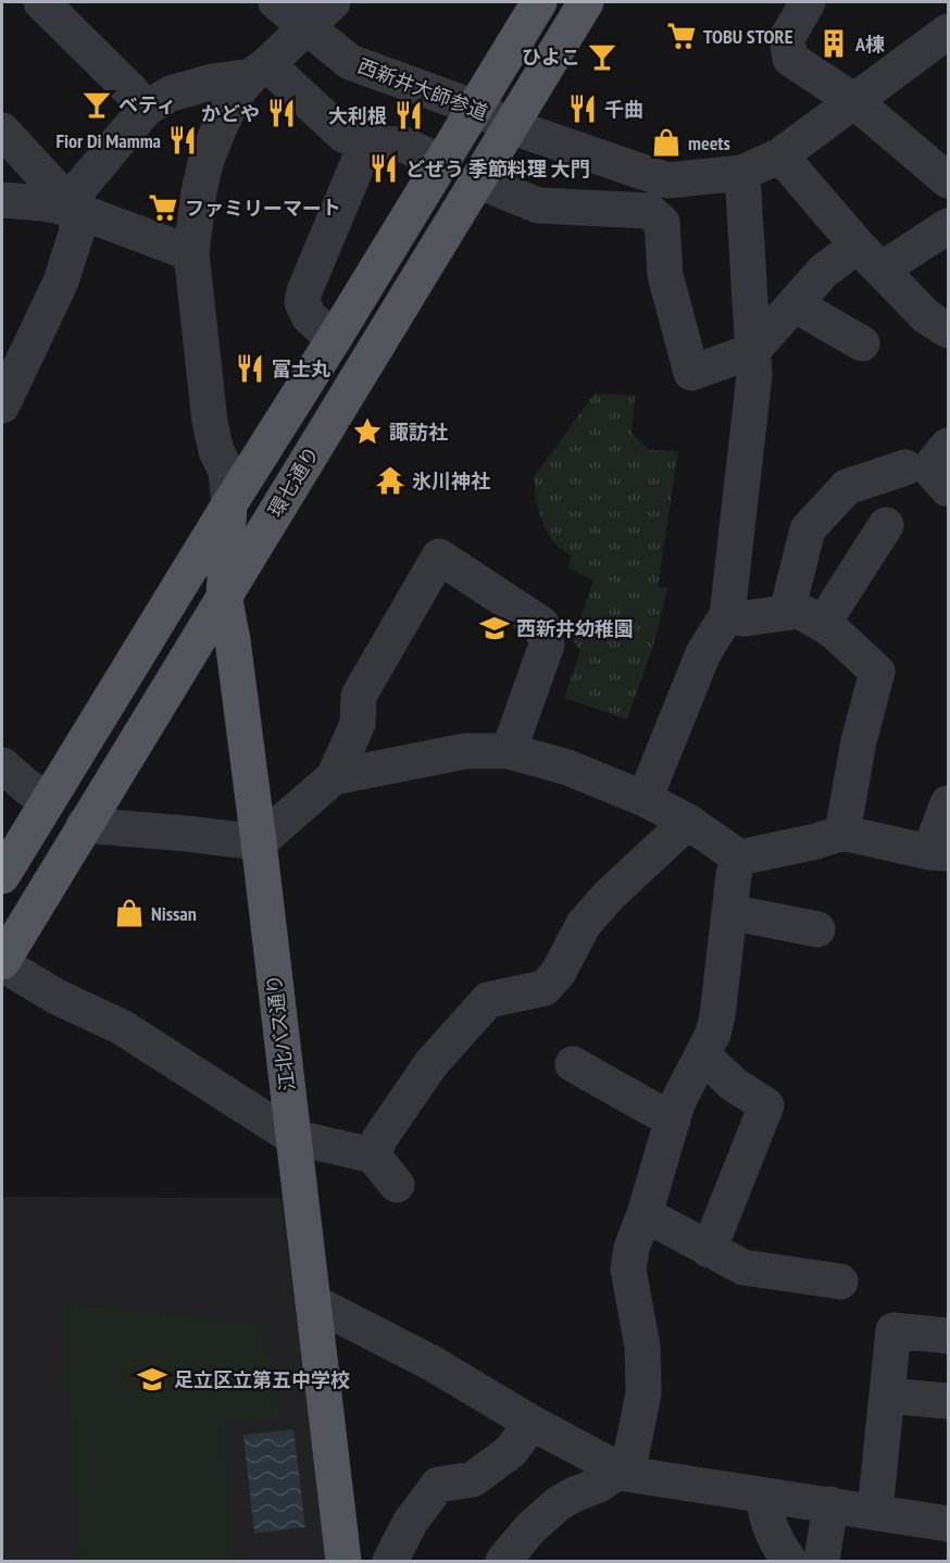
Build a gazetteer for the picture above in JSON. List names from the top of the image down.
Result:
{
  "streets": {
    "main road": ["環七通り", "江北バス通り"],
    "street": ["西新井大師参道"]
  },
  "crossings": [
    ["西新井大師参道", "環七通り"],
    ["環七通り", "江北バス通り"]
  ],
  "places": {
    "supermarket": ["TOBU STORE", "ファミリーマート"],
    "building": ["A棟"],
    "bar": ["ひよこ", "ベティ"],
    "restaurant": [
      "千曲",
      "かどや",
      "大利根",
      "Fior Di Mamma",
      "どぜう 季節料理 大門",
      "富士丸"
    ],
    "shop": ["meets", "Nissan"],
    "place": ["諏訪社"],
    "temple": ["氷川神社"],
    "school or university": ["西新井幼稚園", "足立区立第五中学校"]
  }
}
